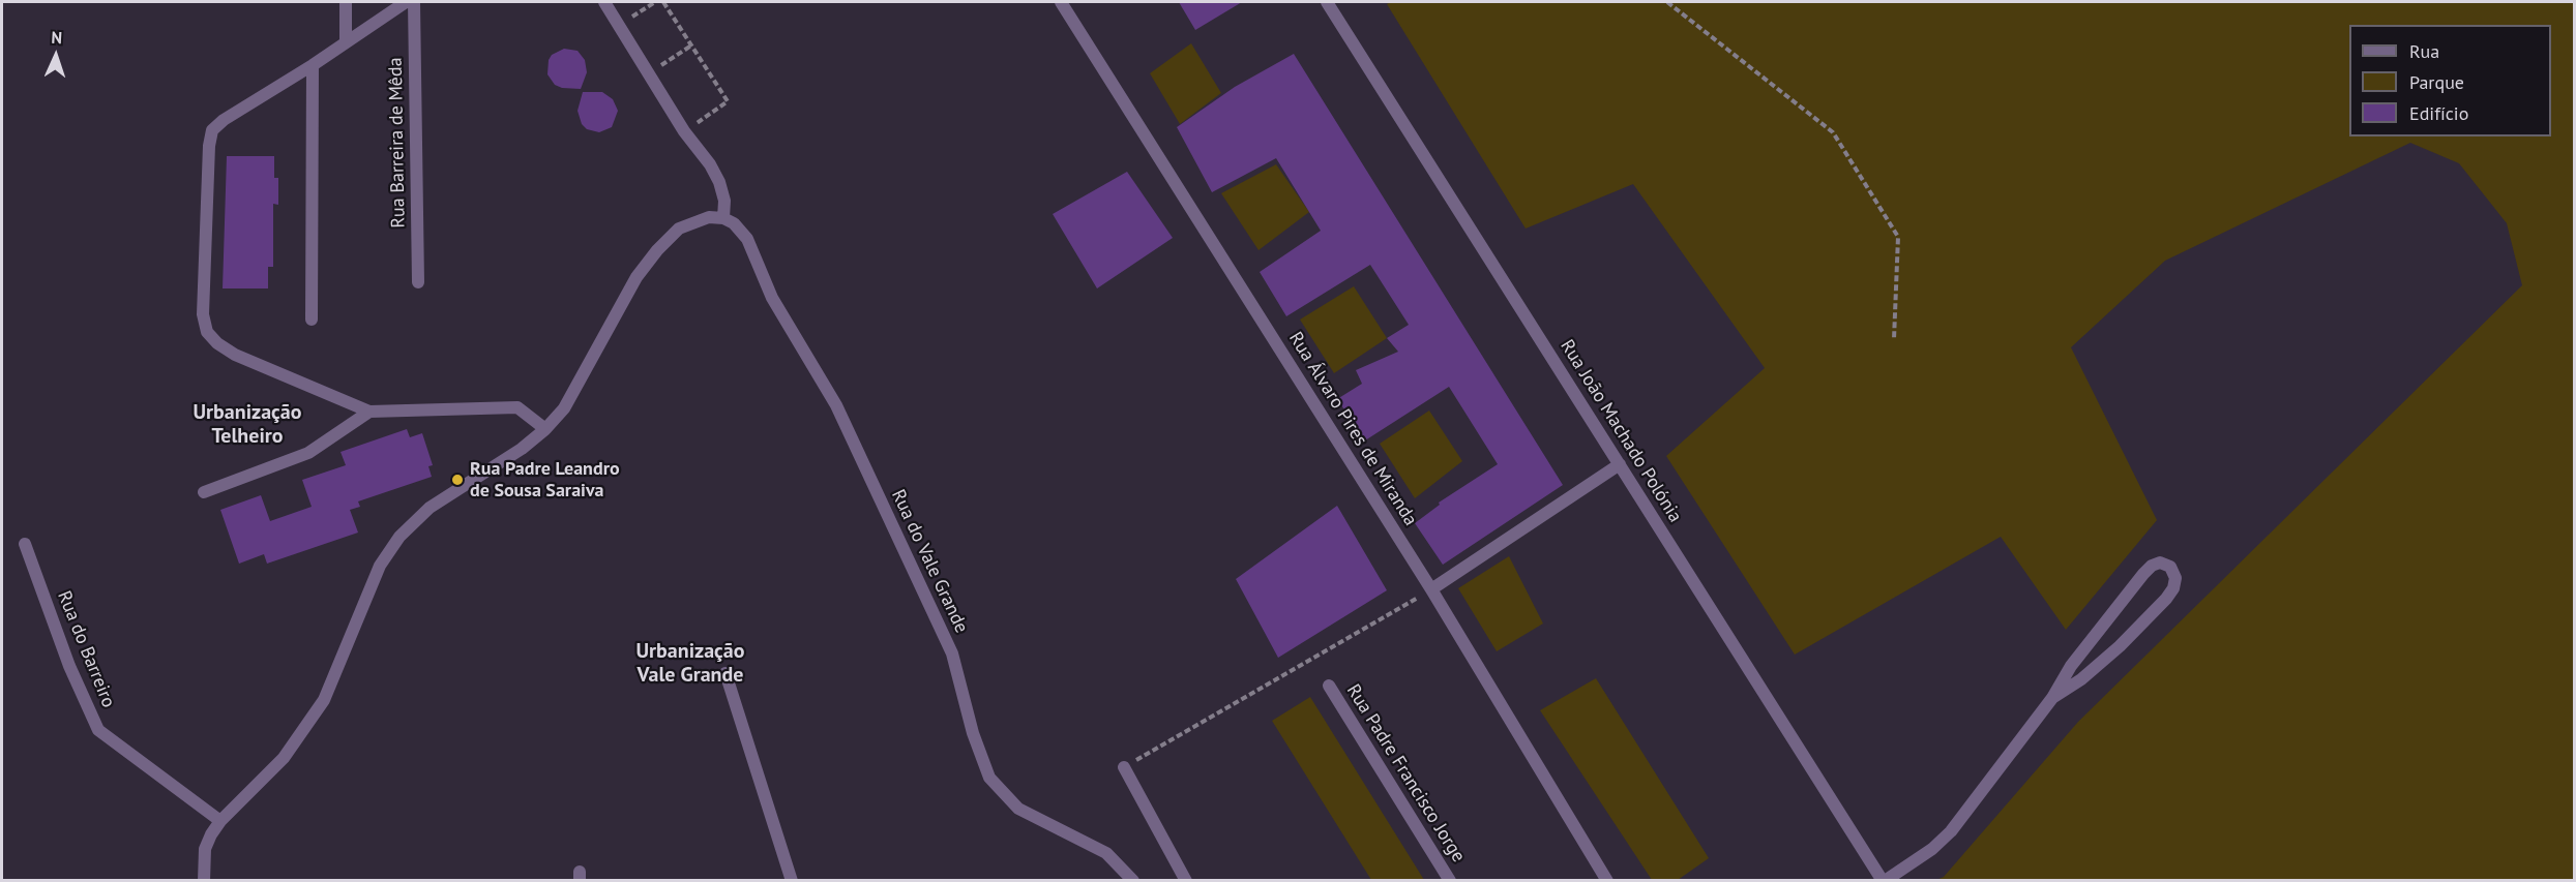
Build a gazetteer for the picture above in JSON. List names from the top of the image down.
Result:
{
  "streets": {
    "street": [
      "Rua Barreira de Mêda",
      "Rua Álvaro Pires de Miranda",
      "Rua João Machado Polónia",
      "Rua do Vale Grande",
      "Rua do Barreiro",
      "Rua Padre Francisco Jorge"
    ]
  },
  "districts": ["Urbanização Telheiro", "Urbanização Vale Grande"],
  "places": ["Rua Padre Leandro de Sousa Saraiva"],
  "legend": ["Rua", "Parque", "Edifício"],
  "north": "top"
}
